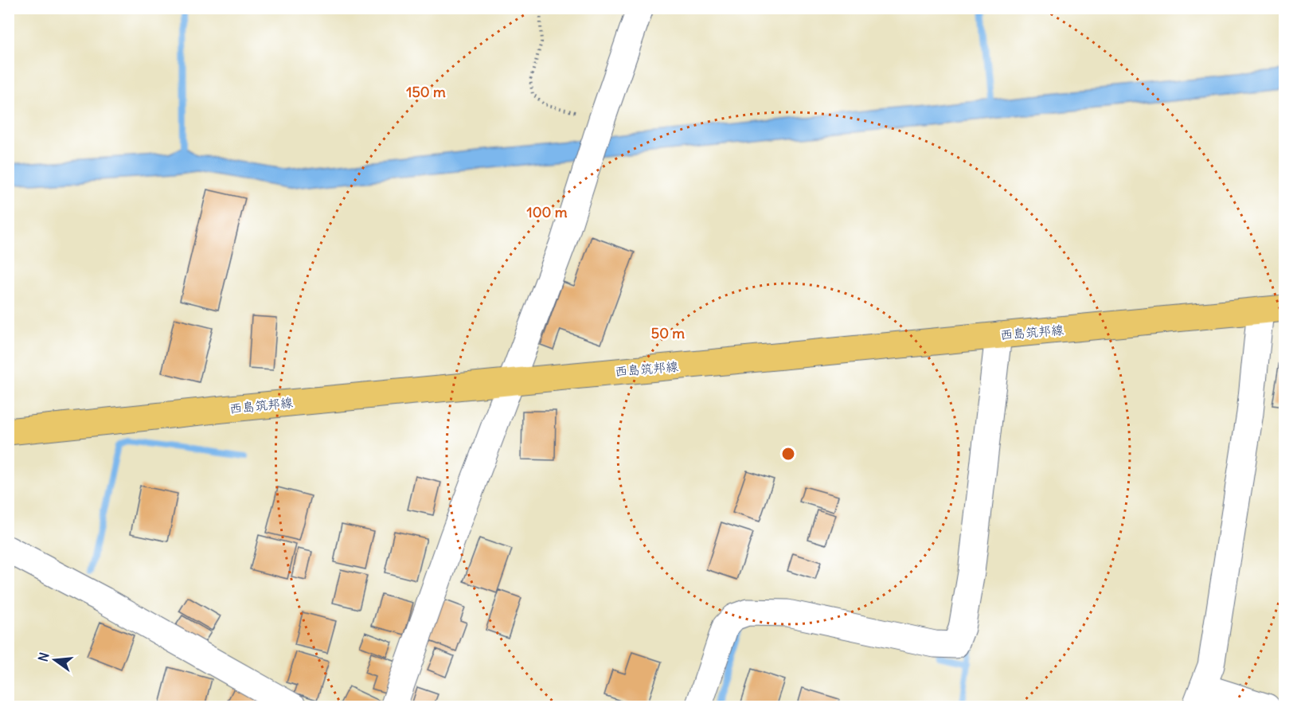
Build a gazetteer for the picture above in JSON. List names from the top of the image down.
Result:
{
  "streets": {
    "main road": ["西島筑邦線"]
  },
  "north": "left",
  "rings": ["150 m", "100 m", "50 m"]
}
